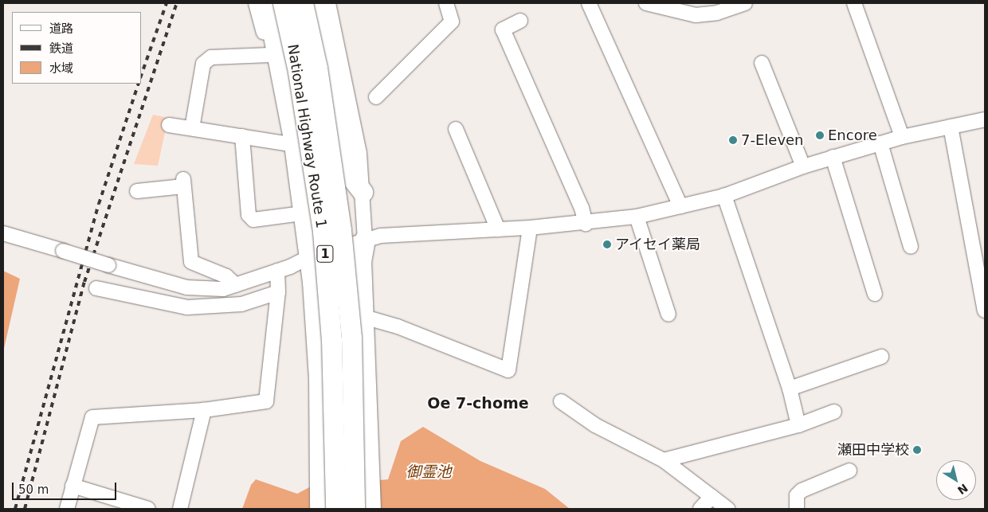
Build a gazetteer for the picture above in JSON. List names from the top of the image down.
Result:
{
  "streets": {
    "highway": ["National Highway Route 1", "1"]
  },
  "districts": ["Oe 7-chome"],
  "water": ["御霊池"],
  "places": [
    "Encore",
    "7-Eleven",
    "アイセイ薬局",
    "瀬田中学校"
  ],
  "legend": ["道路", "鉄道", "水域"],
  "scale_bar": "50 m",
  "north": "bottom right"
}
